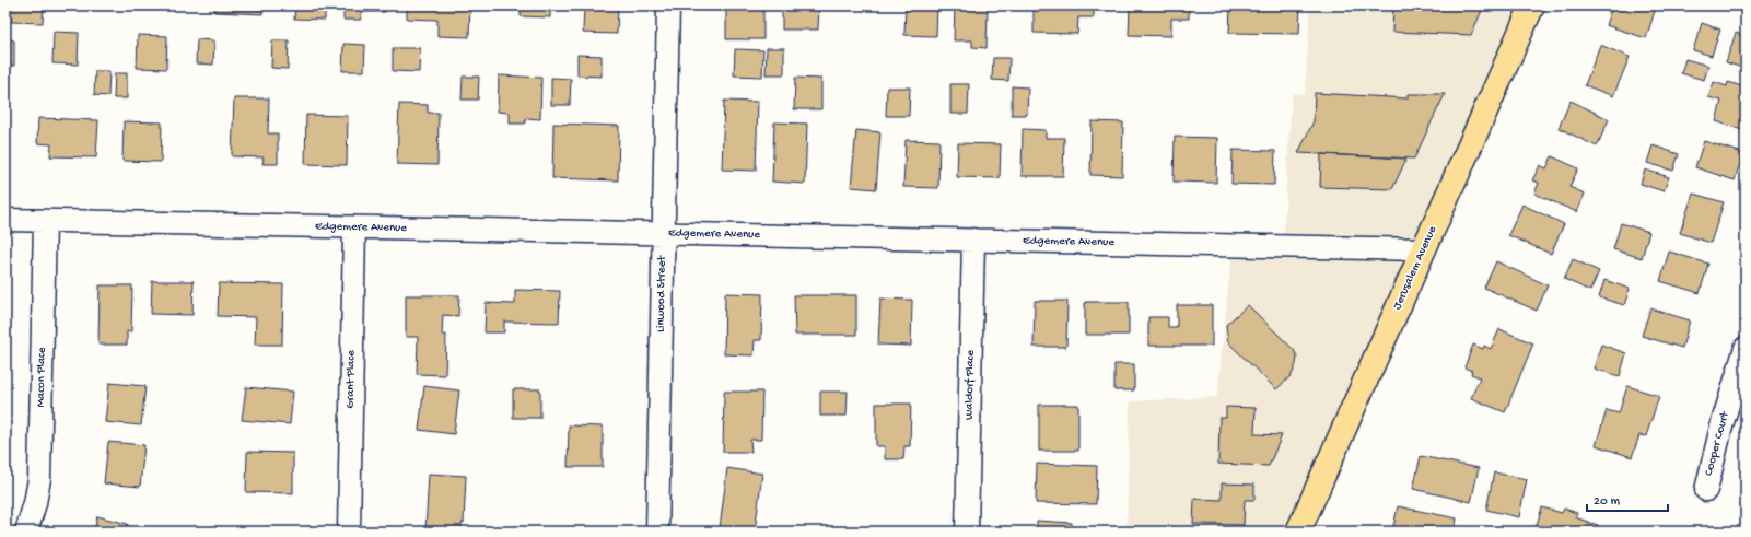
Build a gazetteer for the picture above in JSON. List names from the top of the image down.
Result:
{
  "streets": {
    "main road": ["Jerusalem Avenue"],
    "street": [
      "Edgemere Avenue",
      "Linwood Street",
      "Macon Place",
      "Grant Place",
      "Waldorf Place",
      "Cooper Court"
    ]
  },
  "crossings": [
    ["Edgemere Avenue", "Jerusalem Avenue"],
    ["Edgemere Avenue", "Linwood Street"],
    ["Edgemere Avenue", "Macon Place"],
    ["Edgemere Avenue", "Grant Place"],
    ["Edgemere Avenue", "Waldorf Place"]
  ],
  "scale_bar": "20 m"
}
